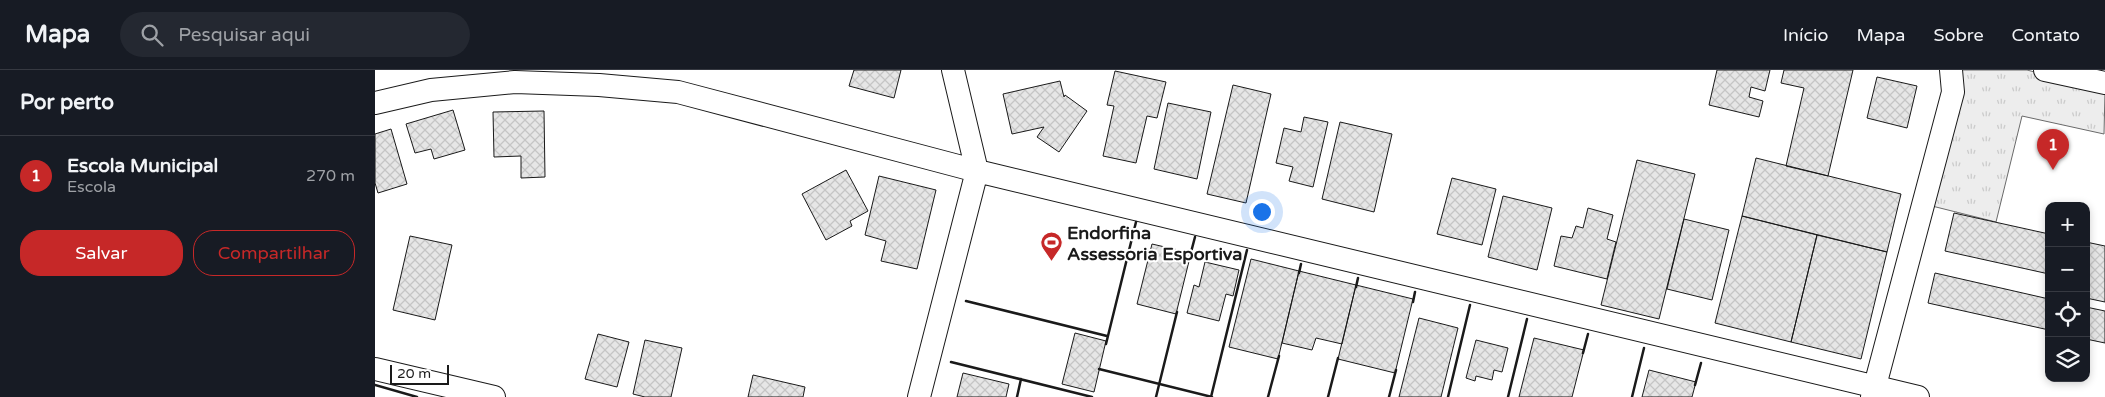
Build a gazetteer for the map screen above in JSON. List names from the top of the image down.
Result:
{
  "places": {
    "sports": ["Endorfina Assessoria Esportiva"]
  },
  "scale_bar": "20 m",
  "page": {
    "header": "Mapa",
    "search": "Pesquisar aqui",
    "nav": [
      "Início",
      "Mapa",
      "Sobre",
      "Contato"
    ],
    "heading": "Por perto",
    "pins": "1",
    "list": [
      {
        "mark": "1",
        "name": "Escola Municipal",
        "note": "Escola",
        "value": "270 m"
      }
    ],
    "map_buttons": ["+", "−"],
    "buttons": ["Salvar", "Compartilhar"],
    "scale": "20 m"
  }
}
